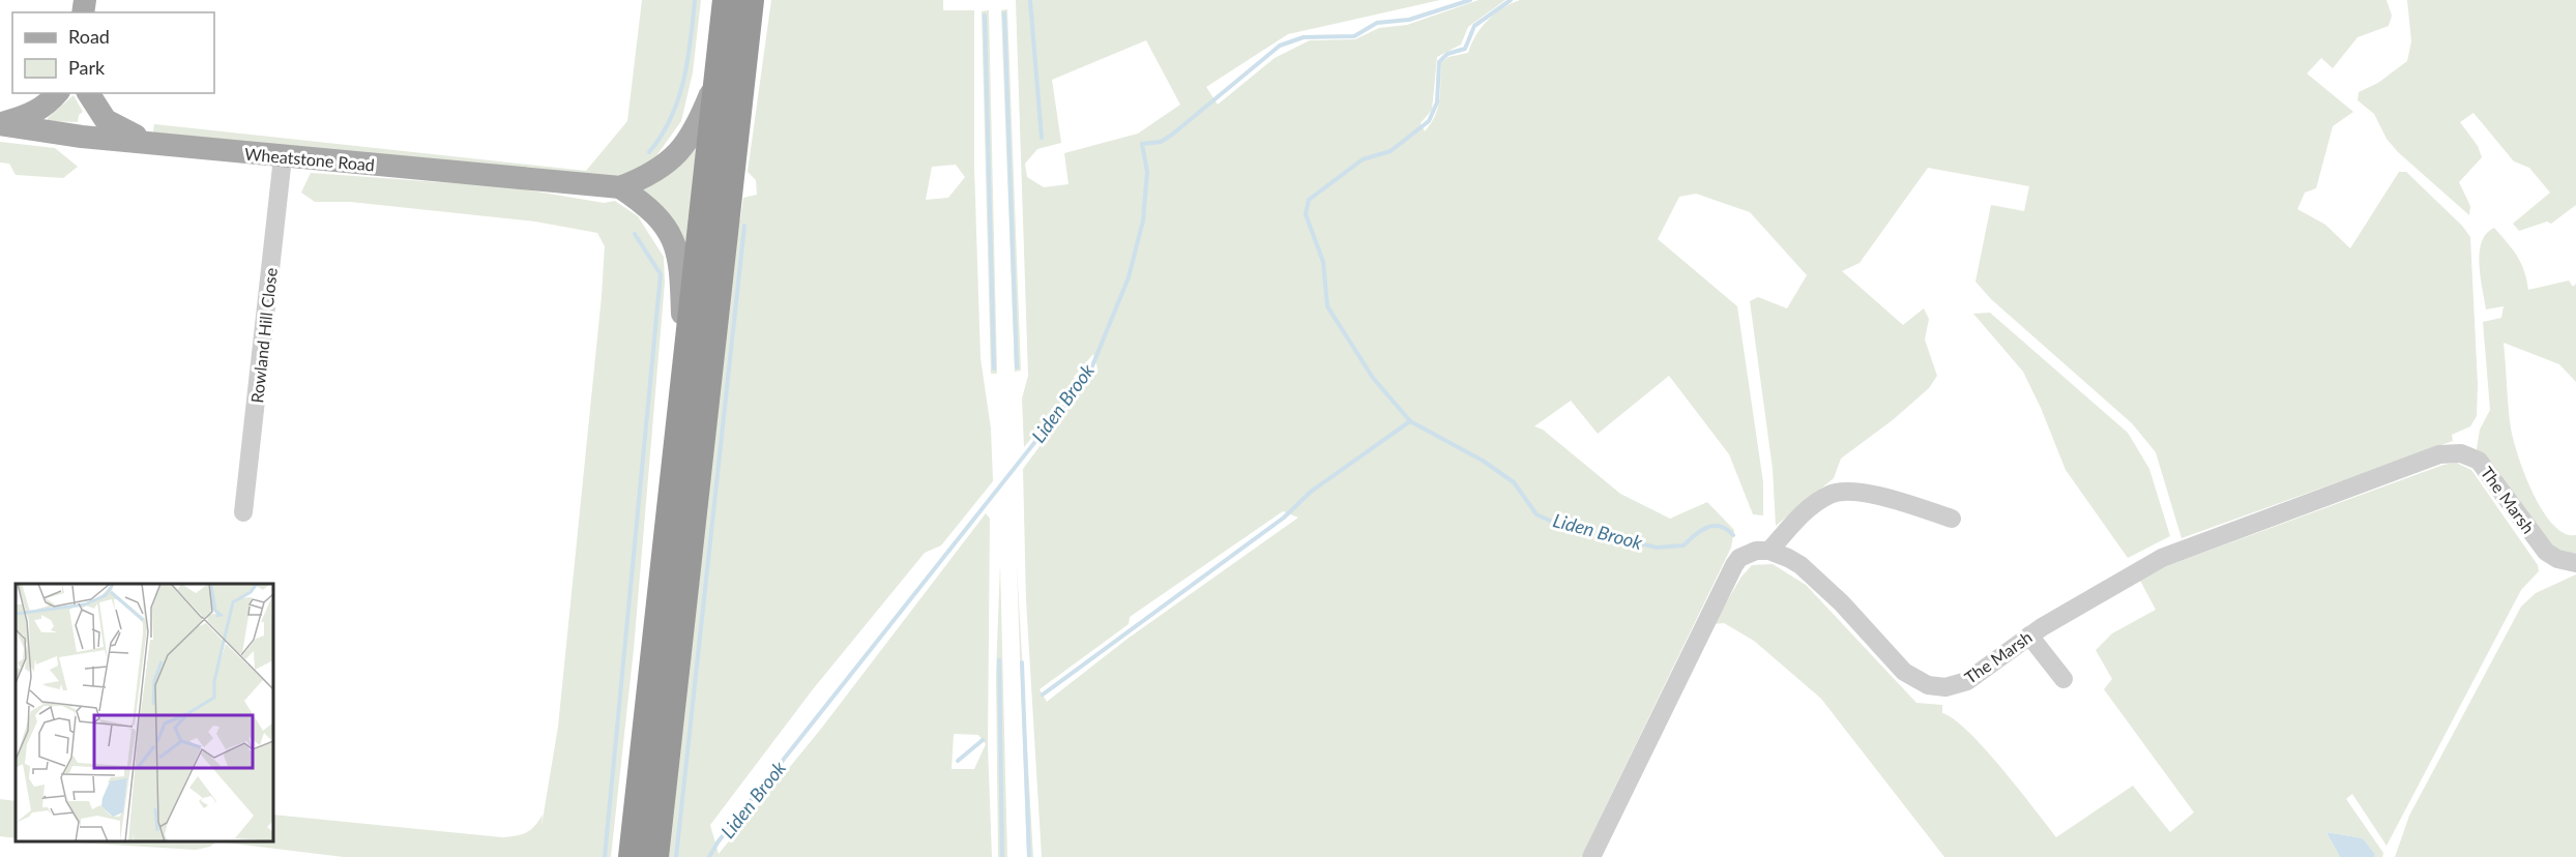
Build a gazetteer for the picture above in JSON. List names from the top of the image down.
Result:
{
  "streets": {
    "main road": ["Wheatstone Road"],
    "street": ["Rowland Hill Close", "The Marsh"]
  },
  "crossings": [
    ["Wheatstone Road", "Rowland Hill Close"]
  ],
  "water": ["Liden Brook"],
  "legend": ["Road", "Park"]
}
